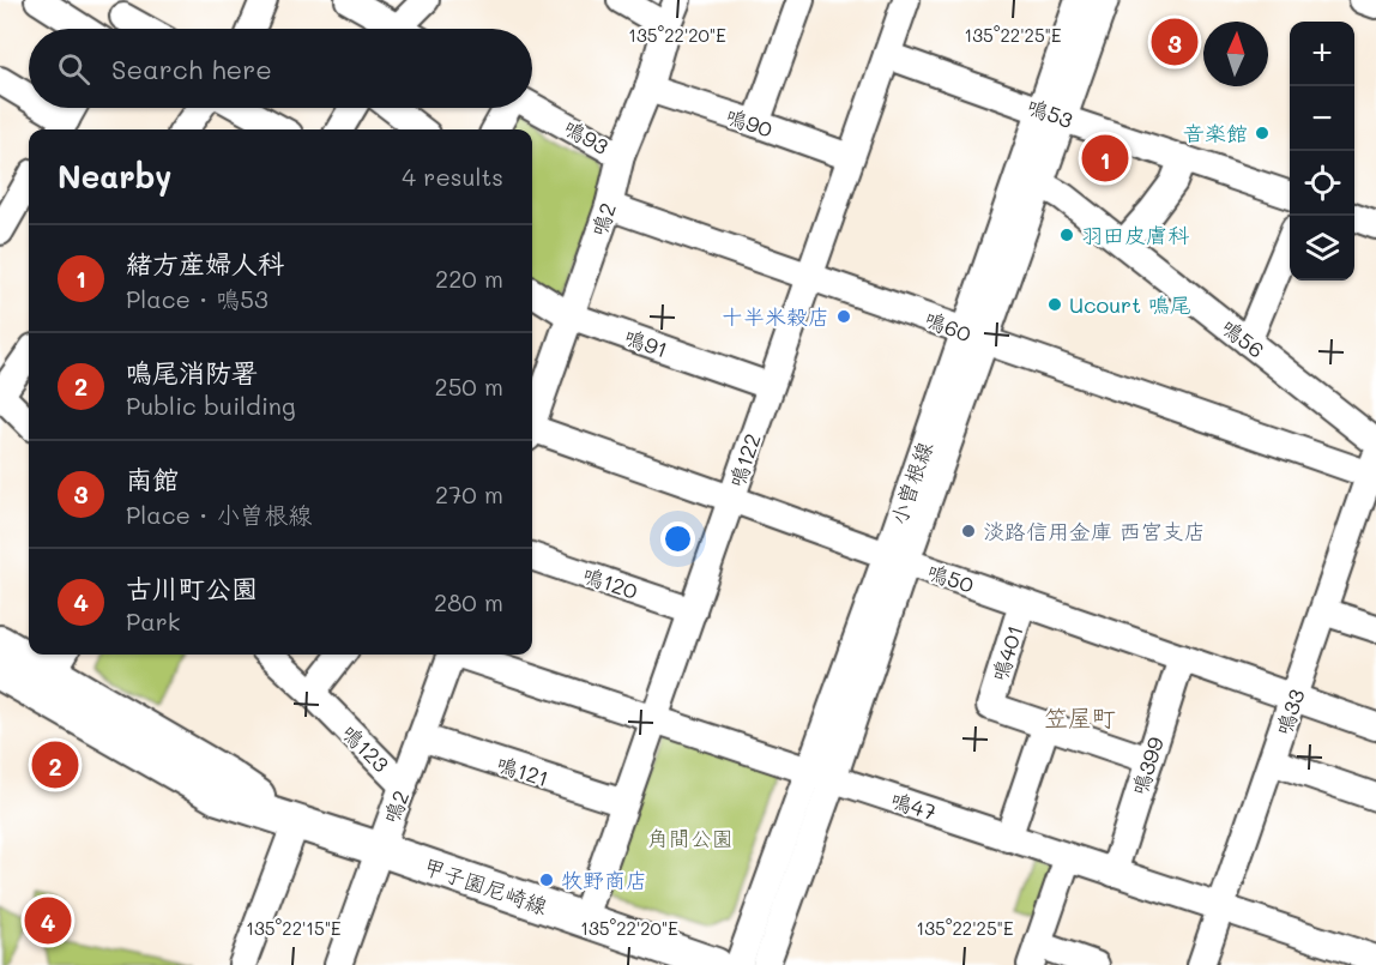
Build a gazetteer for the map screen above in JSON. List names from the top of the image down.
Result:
{
  "streets": {
    "main road": ["甲子園尼崎線"],
    "street": [
      "鳴53",
      "鳴90",
      "鳴93",
      "鳴2",
      "鳴60",
      "鳴56",
      "鳴91",
      "鳴122",
      "小曽根線",
      "鳴50",
      "鳴120",
      "鳴401",
      "鳴33",
      "鳴123",
      "鳴399",
      "鳴121",
      "鳴47"
    ]
  },
  "crossings": [
    ["鳴53", "鳴122"],
    ["鳴53", "小曽根線"],
    ["鳴90", "鳴2"],
    ["鳴90", "鳴122"],
    ["鳴93", "鳴2"],
    ["鳴2", "鳴60"],
    ["鳴2", "鳴91"],
    ["鳴2", "鳴123"],
    ["鳴2", "鳴121"],
    ["鳴2", "甲子園尼崎線"],
    ["鳴60", "鳴122"],
    ["鳴60", "小曽根線"],
    ["鳴60", "鳴33"],
    ["鳴56", "小曽根線"],
    ["鳴91", "鳴122"],
    ["鳴122", "鳴50"],
    ["鳴122", "鳴120"],
    ["鳴122", "鳴121"],
    ["鳴122", "鳴47"],
    ["鳴122", "甲子園尼崎線"],
    ["小曽根線", "鳴50"],
    ["小曽根線", "鳴47"],
    ["鳴50", "鳴401"],
    ["鳴50", "鳴33"],
    ["鳴50", "鳴399"],
    ["鳴401", "鳴399"],
    ["鳴33", "鳴47"],
    ["鳴399", "鳴47"]
  ],
  "districts": ["笠屋町"],
  "parks": ["角間公園"],
  "places": [
    "音楽館",
    "羽田皮膚科",
    "Ucourt 鳴尾",
    "十半米穀店",
    "淡路信用金庫 西宮支店",
    "牧野商店"
  ],
  "north": "top",
  "page": {
    "pins": [
      "3",
      "1",
      "2",
      "4"
    ],
    "map_buttons": ["+", "−"],
    "search": "Search here",
    "heading": ["Nearby", "4 results"],
    "list": [
      {
        "mark": "1",
        "name": "緒方産婦人科",
        "note": "Place · 鳴53",
        "value": "220 m"
      },
      {
        "mark": "2",
        "name": "鳴尾消防署",
        "note": "Public building",
        "value": "250 m"
      },
      {
        "mark": "3",
        "name": "南館",
        "note": "Place · 小曽根線",
        "value": "270 m"
      },
      {
        "mark": "4",
        "name": "古川町公園",
        "note": "Park",
        "value": "280 m"
      }
    ]
  },
  "coordinates": ["135°22'20\"E", "135°22'25\"E", "135°22'15\"E"]
}
